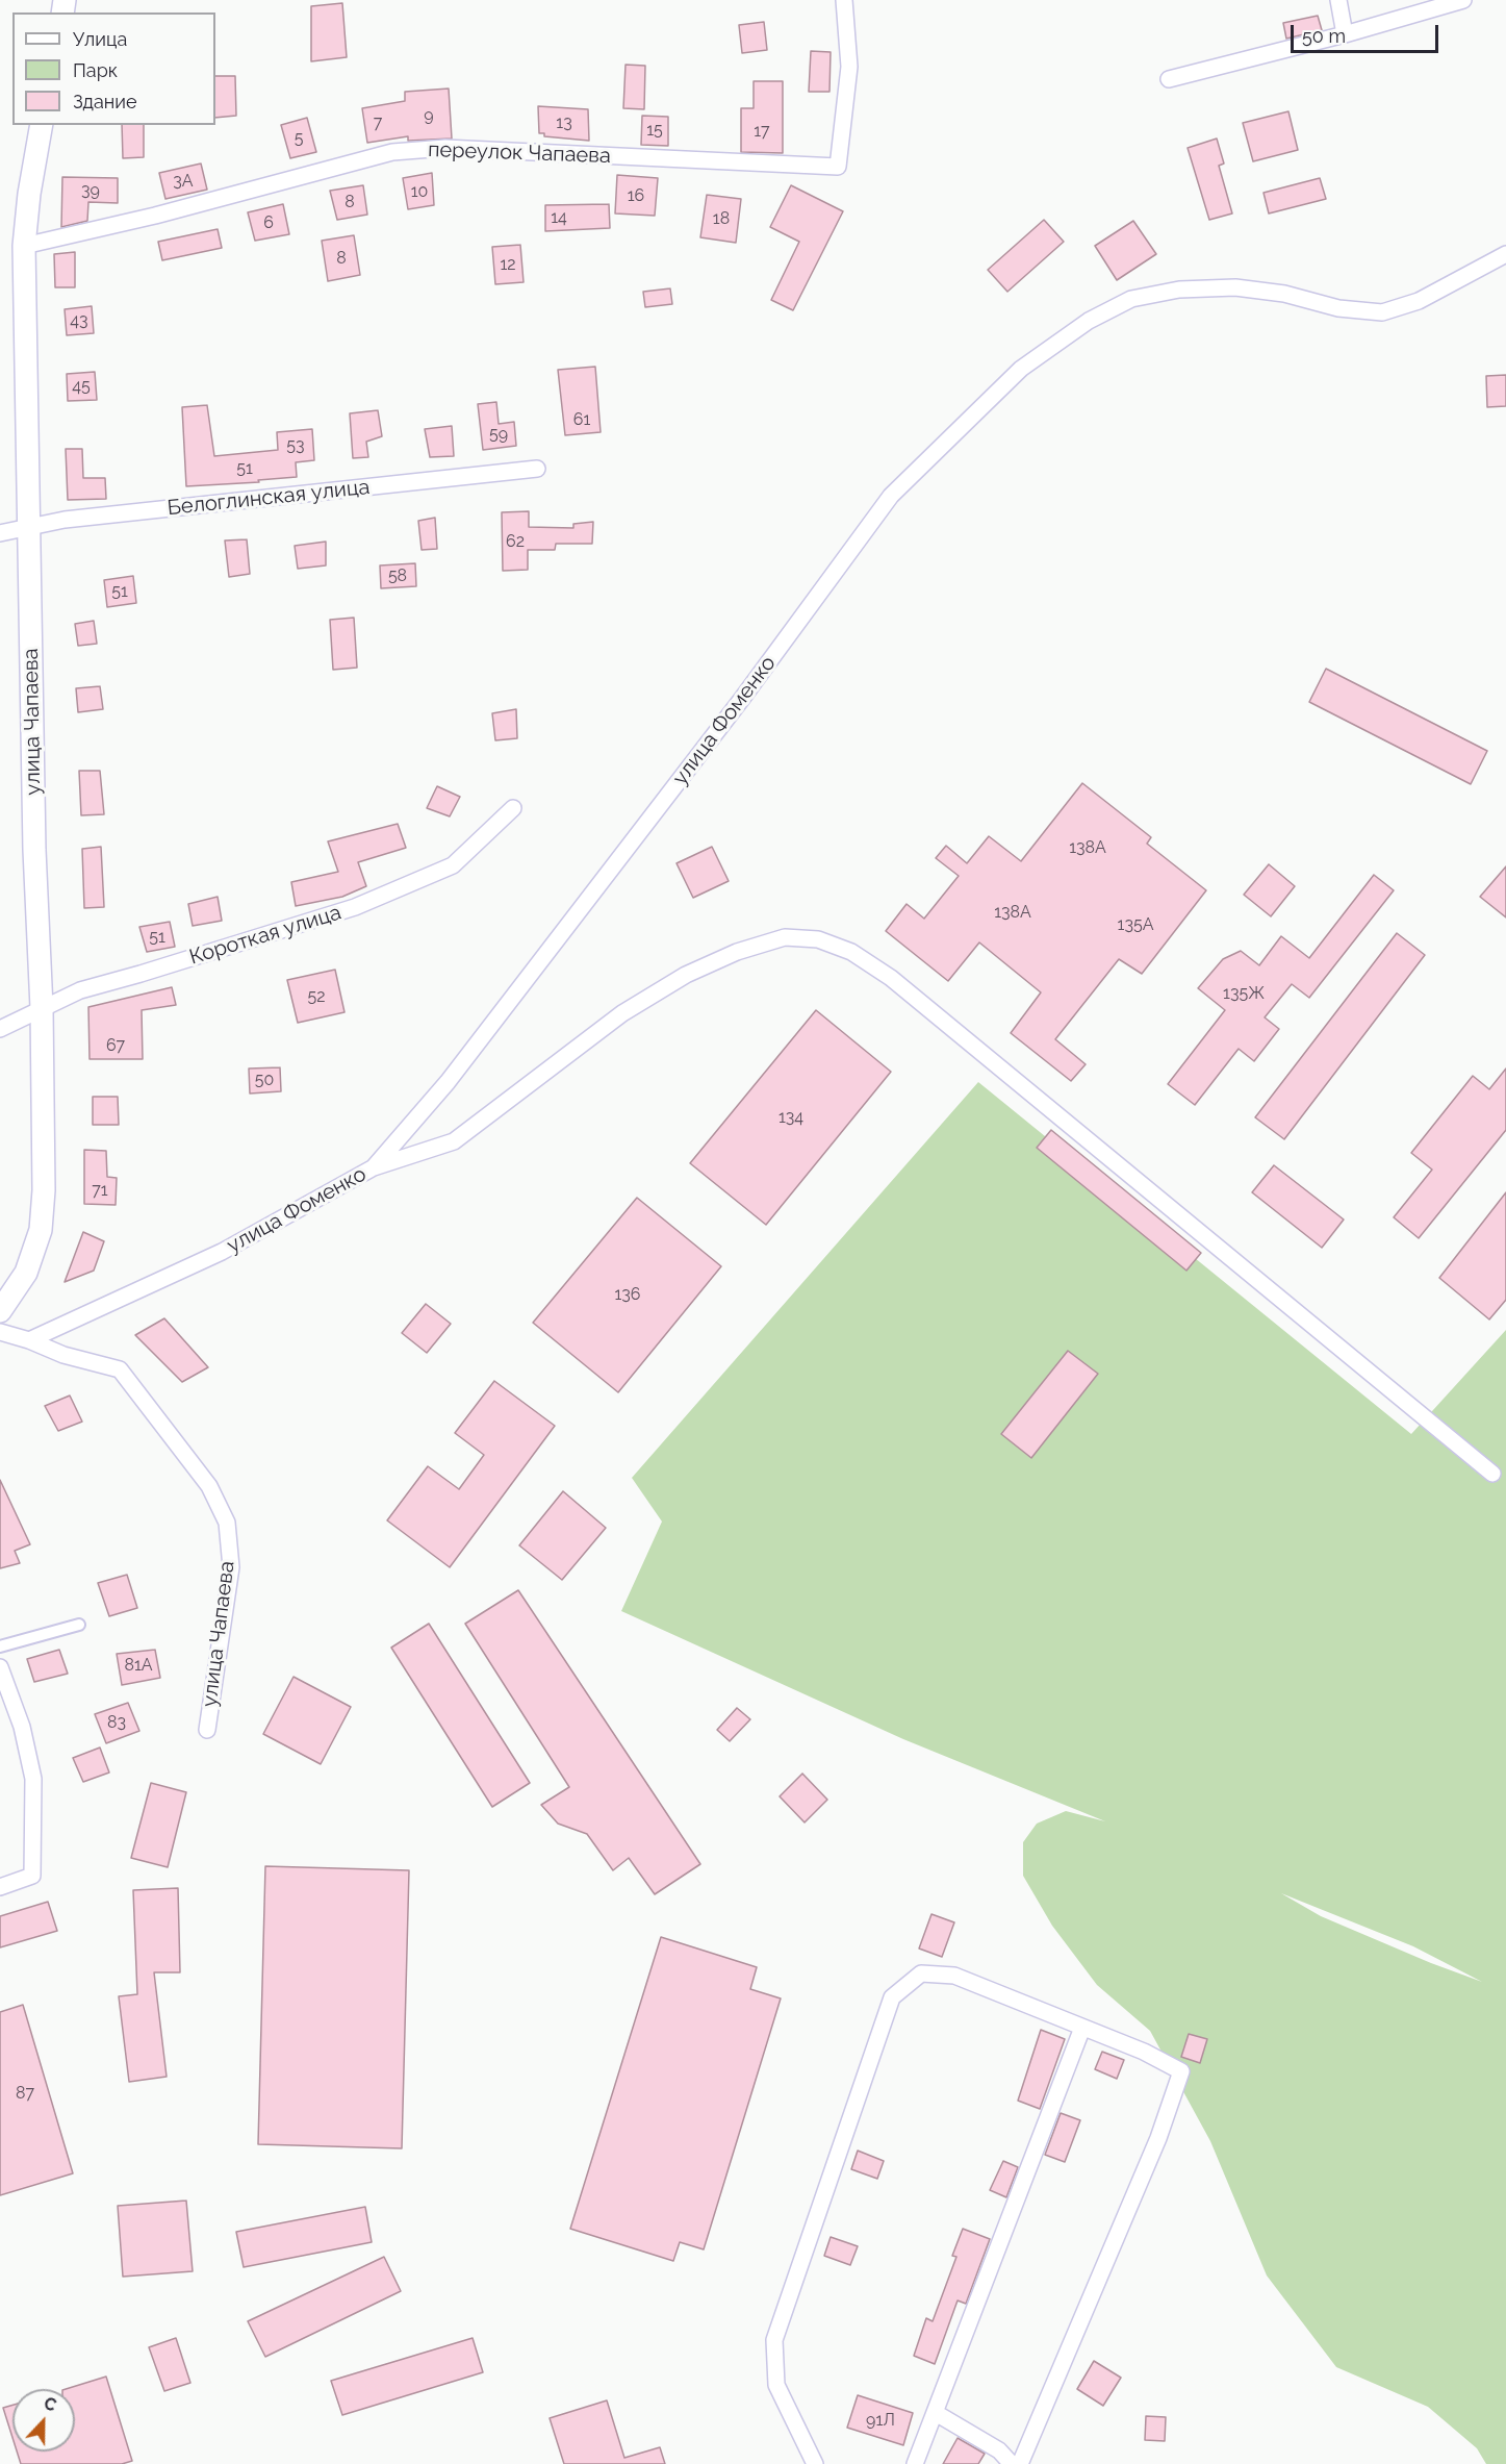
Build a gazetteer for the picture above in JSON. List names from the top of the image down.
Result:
{
  "streets": {
    "main road": ["улица Чапаева"],
    "street": [
      "переулок Чапаева",
      "Белоглинская улица",
      "улица Фоменко",
      "Короткая улица"
    ]
  },
  "crossings": [
    ["переулок Чапаева", "улица Чапаева"],
    ["Белоглинская улица", "улица Чапаева"],
    ["улица Фоменко", "улица Чапаева"],
    ["улица Чапаева", "Короткая улица"]
  ],
  "house_numbers": [
    "9",
    "7",
    "13",
    "15",
    "17",
    "5",
    "3А",
    "39",
    "10",
    "16",
    "8",
    "14",
    "18",
    "6",
    "8",
    "12",
    "43",
    "45",
    "61",
    "59",
    "53",
    "51",
    "62",
    "58",
    "51",
    "138А",
    "138А",
    "135А",
    "51",
    "135Ж",
    "52",
    "67",
    "50",
    "134",
    "71",
    "136",
    "81А",
    "83",
    "87",
    "91Л"
  ],
  "legend": ["Улица", "Парк", "Здание"],
  "scale_bar": "50 m",
  "north": "top"
}
